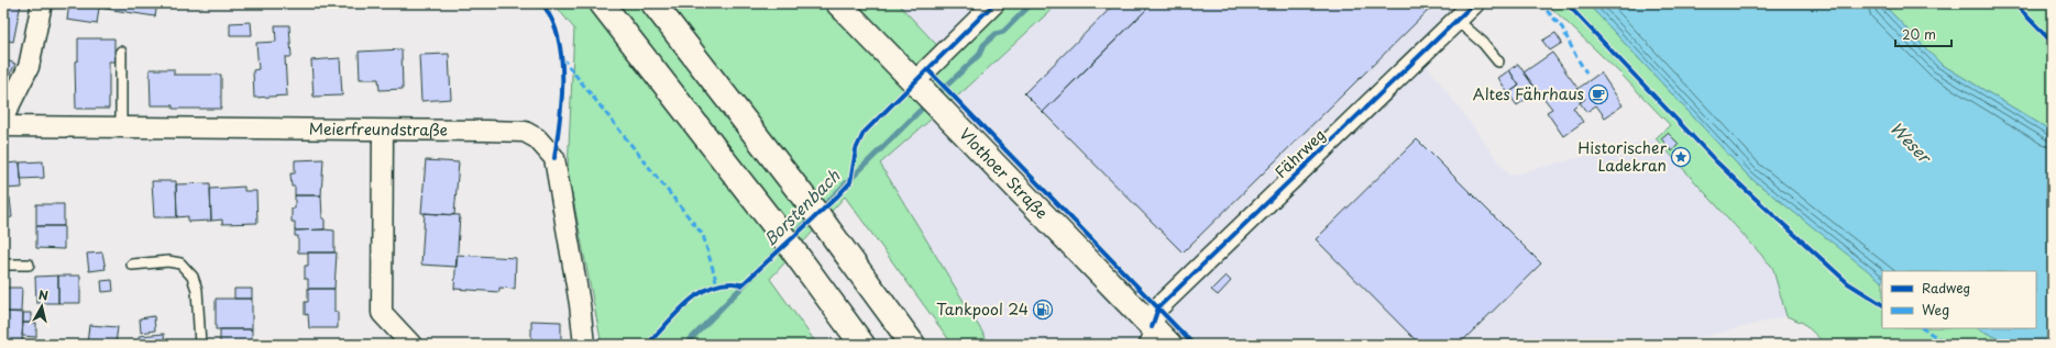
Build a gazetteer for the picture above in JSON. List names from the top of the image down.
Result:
{
  "streets": {
    "main road": ["Vlothoer Straße"],
    "street": ["Meierfreundstraße", "Fährweg"]
  },
  "crossings": [
    ["Fährweg", "Vlothoer Straße"]
  ],
  "water": ["Weser", "Borstenbach"],
  "places": {
    "cafe": ["Altes Fährhaus"],
    "place": ["Historischer Ladekran"],
    "fuel station": ["Tankpool 24"]
  },
  "legend": ["Radweg", "Weg"],
  "scale_bar": "20 m",
  "north": "top"
}
